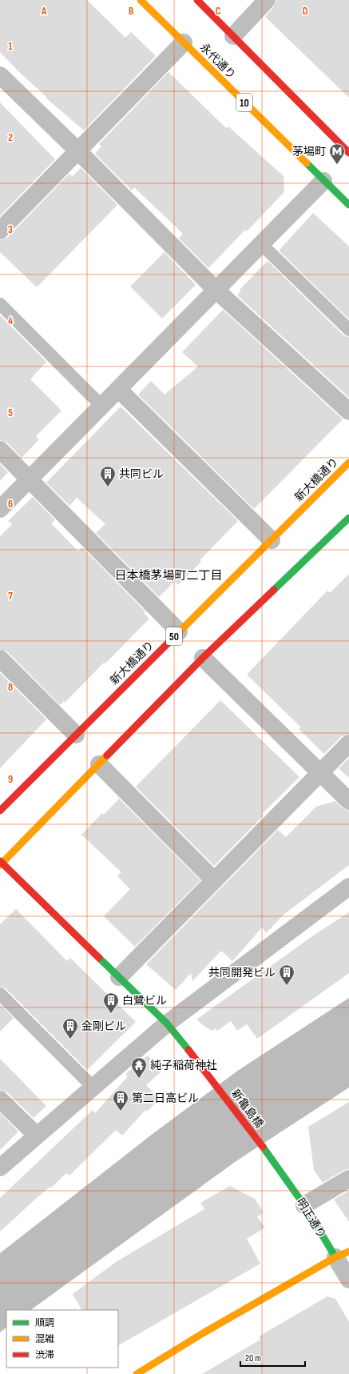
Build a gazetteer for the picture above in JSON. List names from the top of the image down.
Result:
{
  "streets": {
    "main road": [
      "永代通り",
      "10",
      "新大橋通り",
      "50",
      "新亀島橋",
      "明正通り"
    ]
  },
  "crossings": [
    ["新亀島橋", "明正通り"]
  ],
  "districts": ["日本橋茅場町二丁目"],
  "places": {
    "metro station": ["茅場町"],
    "building": [
      "共同ビル",
      "共同開発ビル",
      "白鷺ビル",
      "金剛ビル",
      "第二日高ビル"
    ],
    "temple": ["純子稲荷神社"]
  },
  "legend": ["順調", "混雑", "渋滞"],
  "scale_bar": "20 m",
  "grid": {
    "columns": [
      "A",
      "B",
      "C",
      "D"
    ],
    "rows": [
      "1",
      "2",
      "3",
      "4",
      "5",
      "6",
      "7",
      "8",
      "9"
    ]
  }
}
